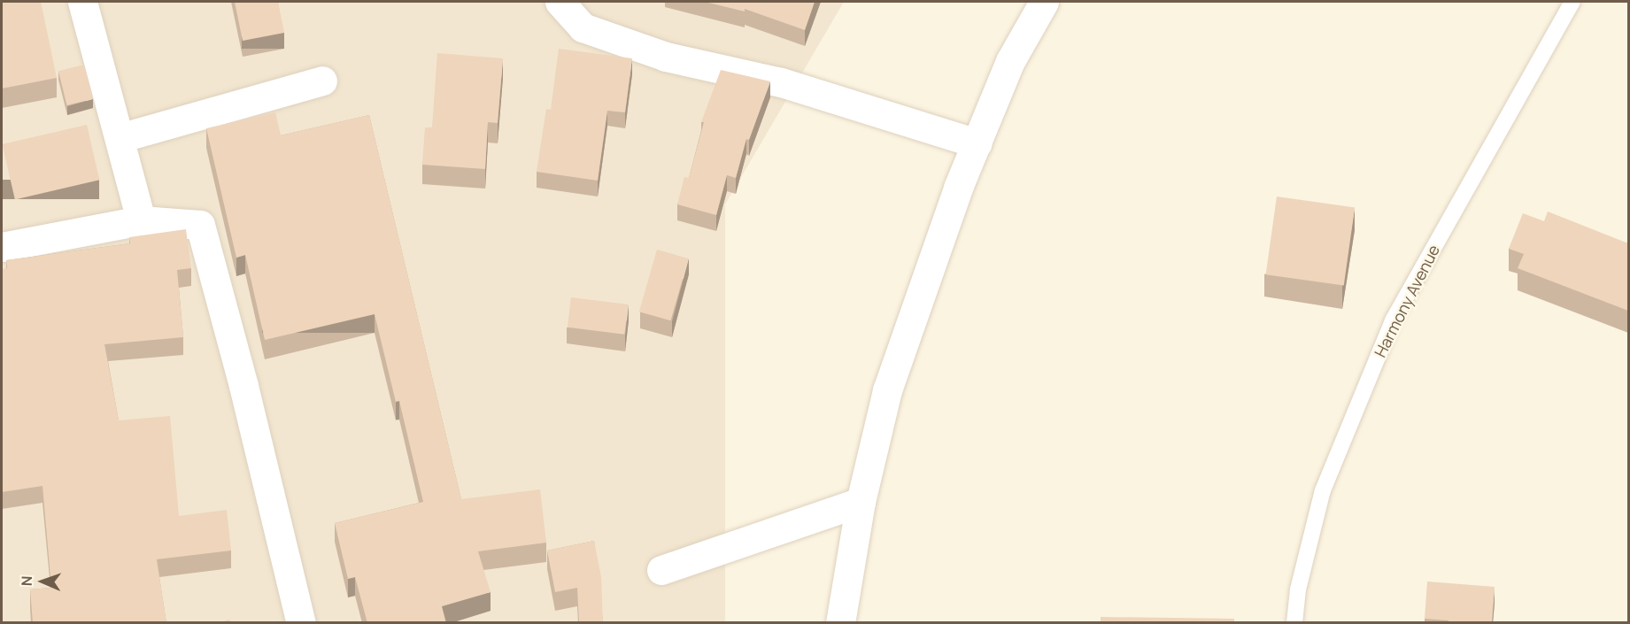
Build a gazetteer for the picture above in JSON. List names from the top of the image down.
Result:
{
  "streets": {
    "lane": ["Harmony Avenue"]
  },
  "north": "left"
}
